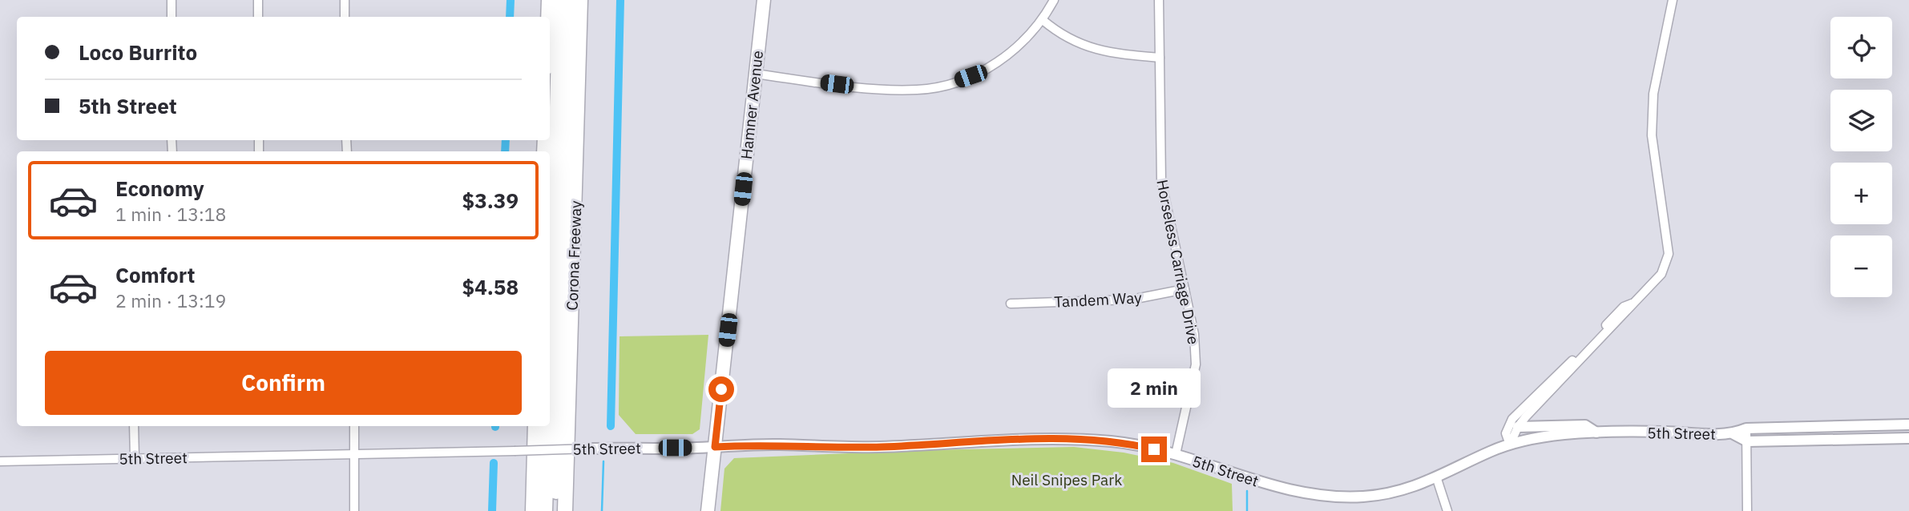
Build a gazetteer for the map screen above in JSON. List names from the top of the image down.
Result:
{
  "streets": {
    "highway": ["Corona Freeway"],
    "main road": ["Hamner Avenue"],
    "street": ["Horseless Carriage Drive", "Tandem Way", "5th Street"]
  },
  "crossings": [
    ["Hamner Avenue", "5th Street"],
    ["Horseless Carriage Drive", "Tandem Way"],
    ["Horseless Carriage Drive", "5th Street"]
  ],
  "parks": ["Neil Snipes Park"],
  "page": {
    "map_buttons": ["+", "−"],
    "banner": ["Loco Burrito", "5th Street"],
    "list": [
      {
        "name": "Economy",
        "note": "1 min · 13:18",
        "value": "$3.39"
      },
      {
        "name": "Comfort",
        "note": "2 min · 13:19",
        "value": "$4.58"
      }
    ],
    "buttons": "Confirm",
    "bubble": "2 min"
  }
}
